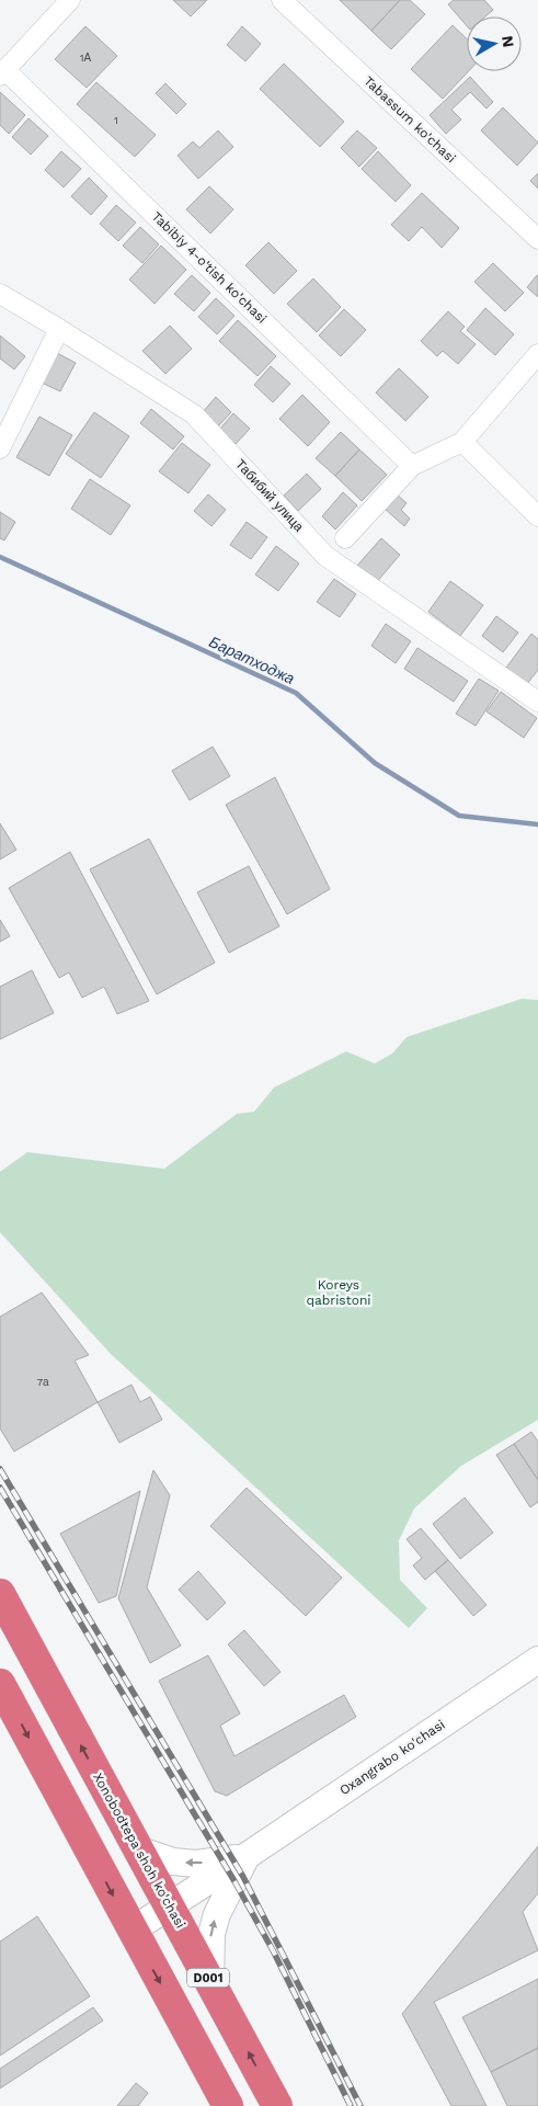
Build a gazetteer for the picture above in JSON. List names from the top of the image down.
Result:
{
  "streets": {
    "highway": ["Xonobodtepa shoh ko'chasi", "D001"],
    "main road": ["Oxangrabo ko'chasi"],
    "street": ["Tabassum ko'chasi", "Tabibiy 4-o'tish ko'chasi", "Табибий улица"]
  },
  "crossings": [
    ["Oxangrabo ko'chasi", "Xonobodtepa shoh ko'chasi"]
  ],
  "water": ["Баратходжа"],
  "parks": ["Koreys qabristoni"],
  "house_numbers": ["1А", "1", "7а"],
  "north": "right"
}
